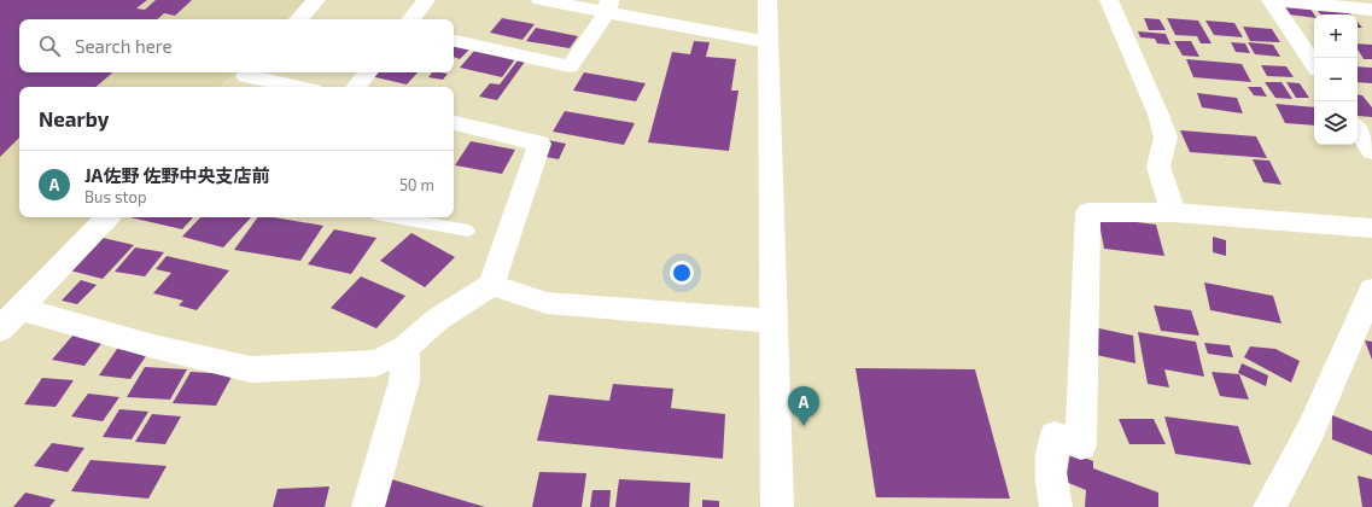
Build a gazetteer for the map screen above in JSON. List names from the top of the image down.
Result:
{
  "page": {
    "map_buttons": ["+", "−"],
    "search": "Search here",
    "heading": "Nearby",
    "list": [
      {
        "mark": "A",
        "name": "JA佐野 佐野中央支店前",
        "note": "Bus stop",
        "value": "50 m"
      }
    ],
    "pins": "A"
  }
}
